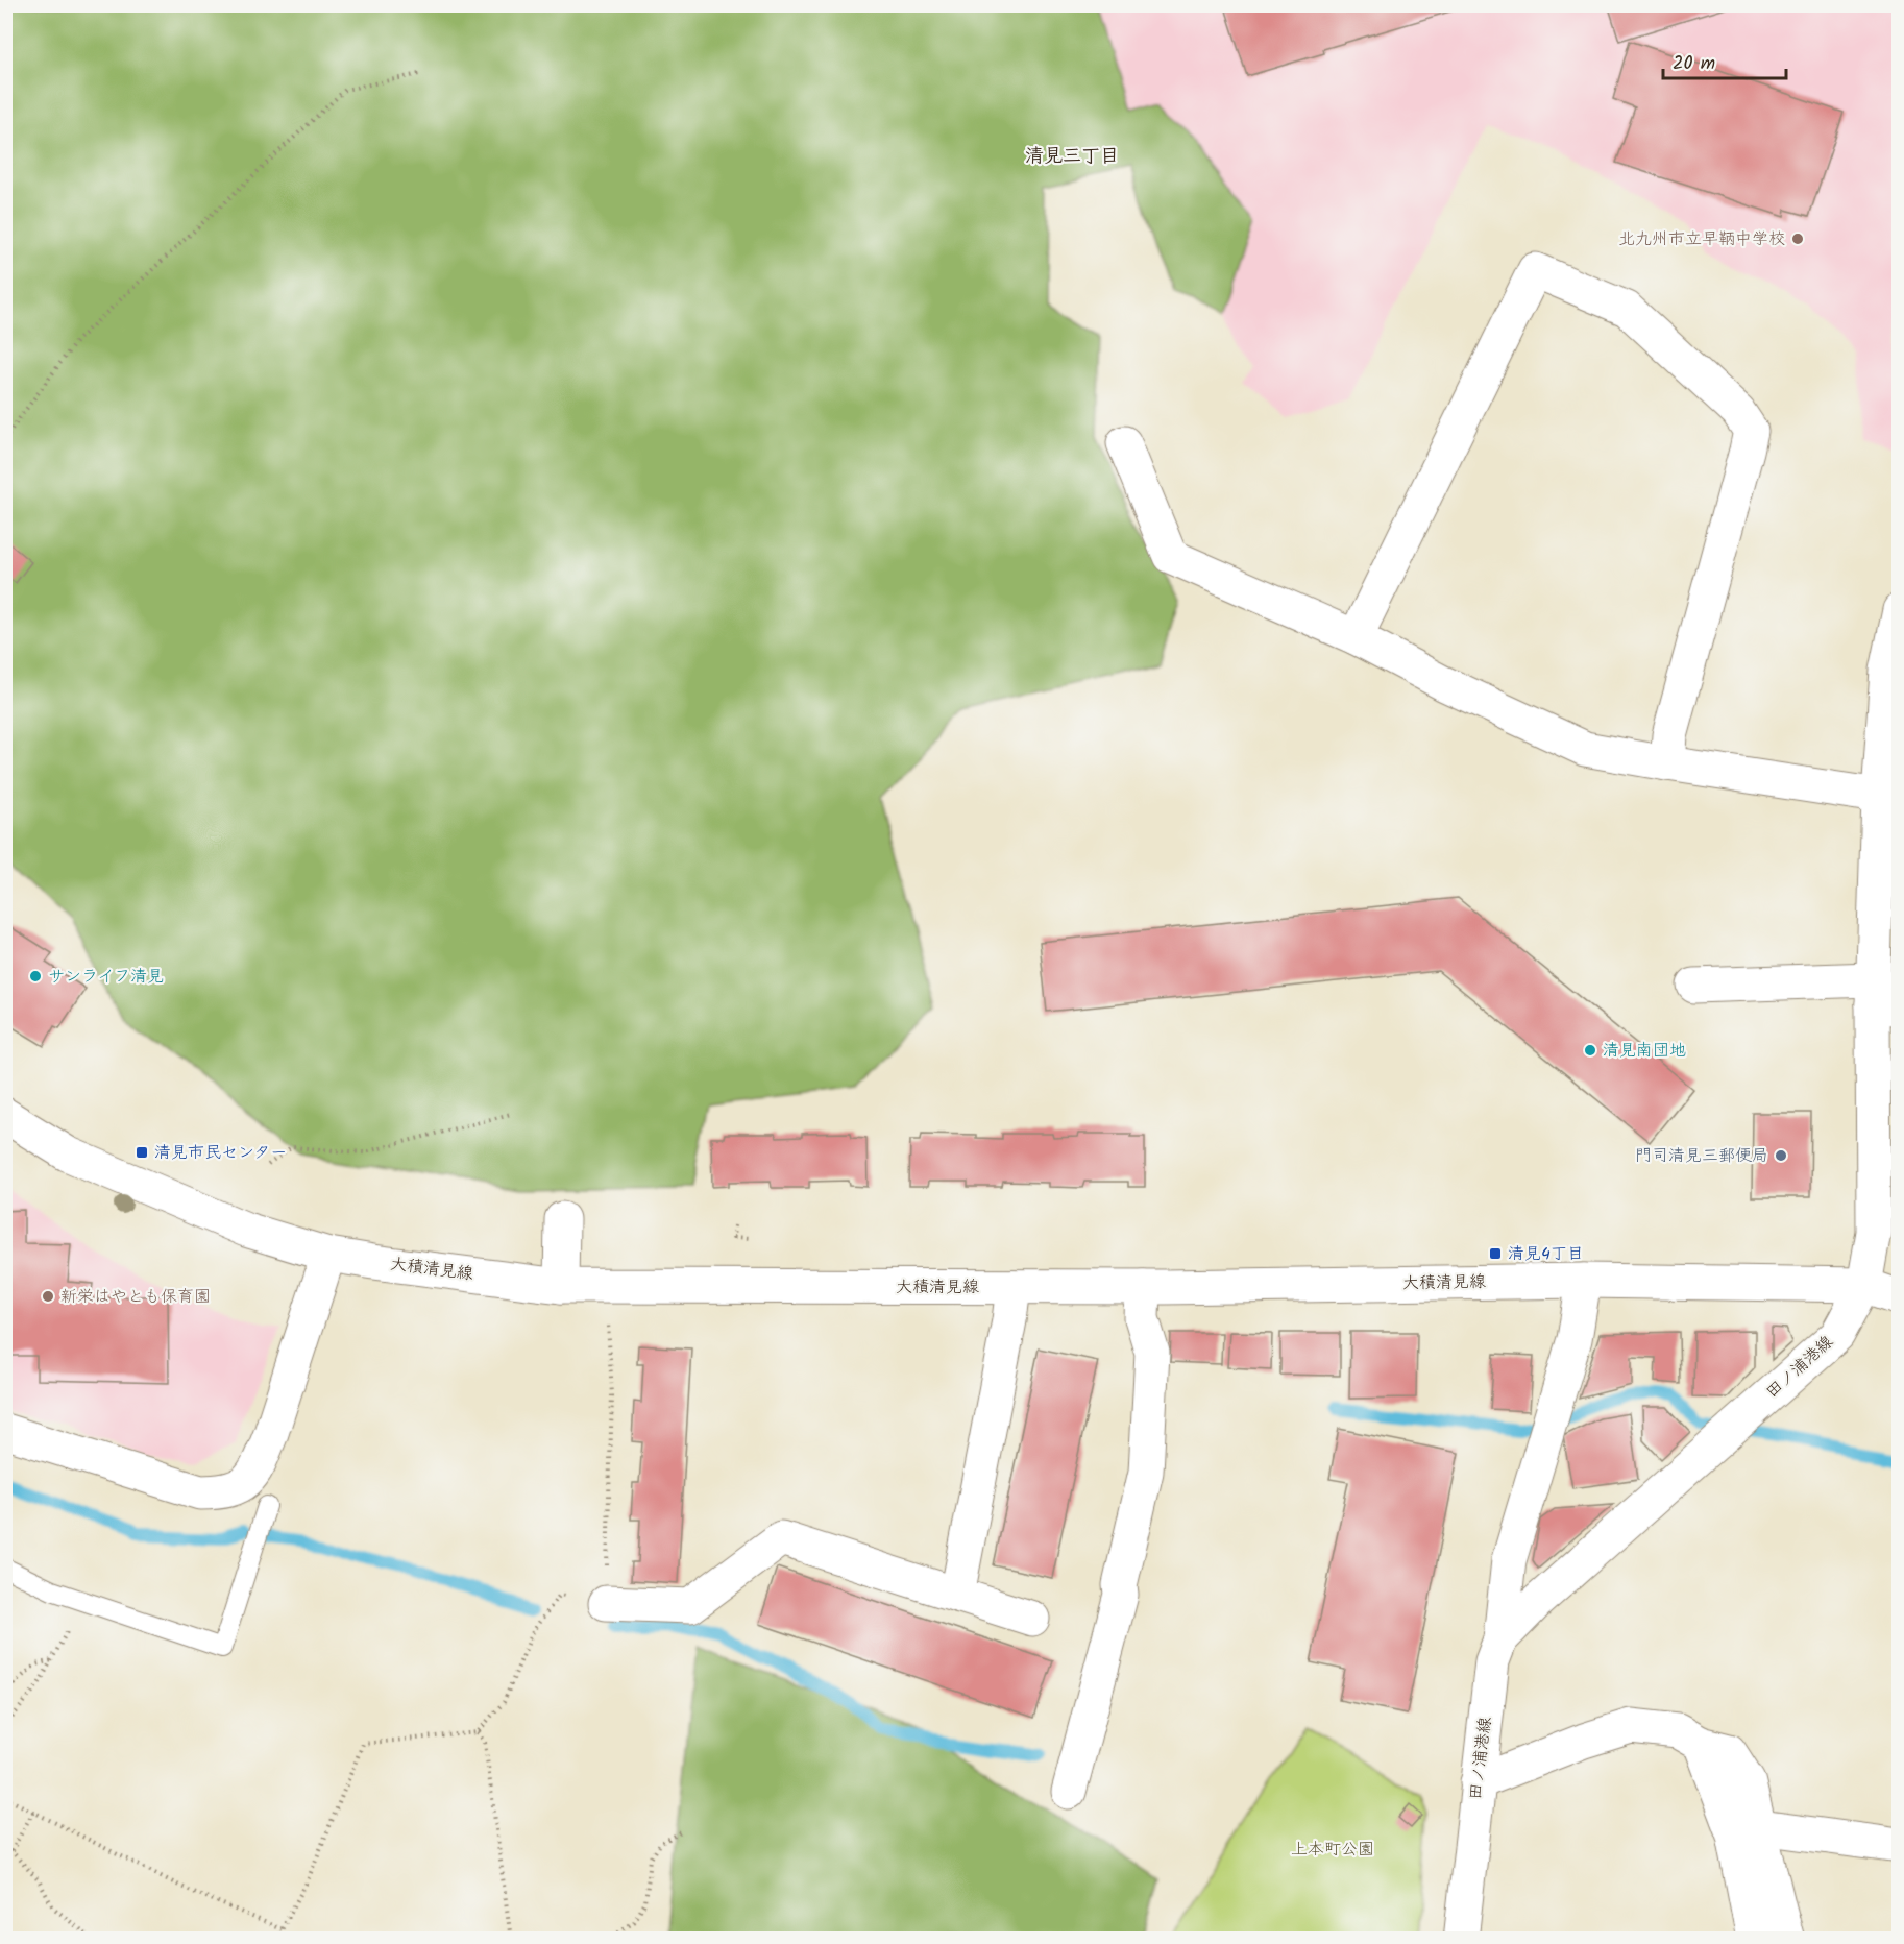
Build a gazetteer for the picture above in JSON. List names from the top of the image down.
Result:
{
  "streets": {
    "street": ["大積清見線", "田ノ浦港線"]
  },
  "crossings": [
    ["大積清見線", "田ノ浦港線"]
  ],
  "districts": ["清見三丁目"],
  "parks": ["上本町公園"],
  "places": {
    "other": [
      "北九州市立早鞆中学校",
      "サンライフ清見",
      "清見南団地",
      "門司清見三郵便局",
      "新栄はやとも保育園"
    ],
    "transit": ["清見市民センター", "清見4丁目"]
  },
  "scale_bar": "20 m"
}
